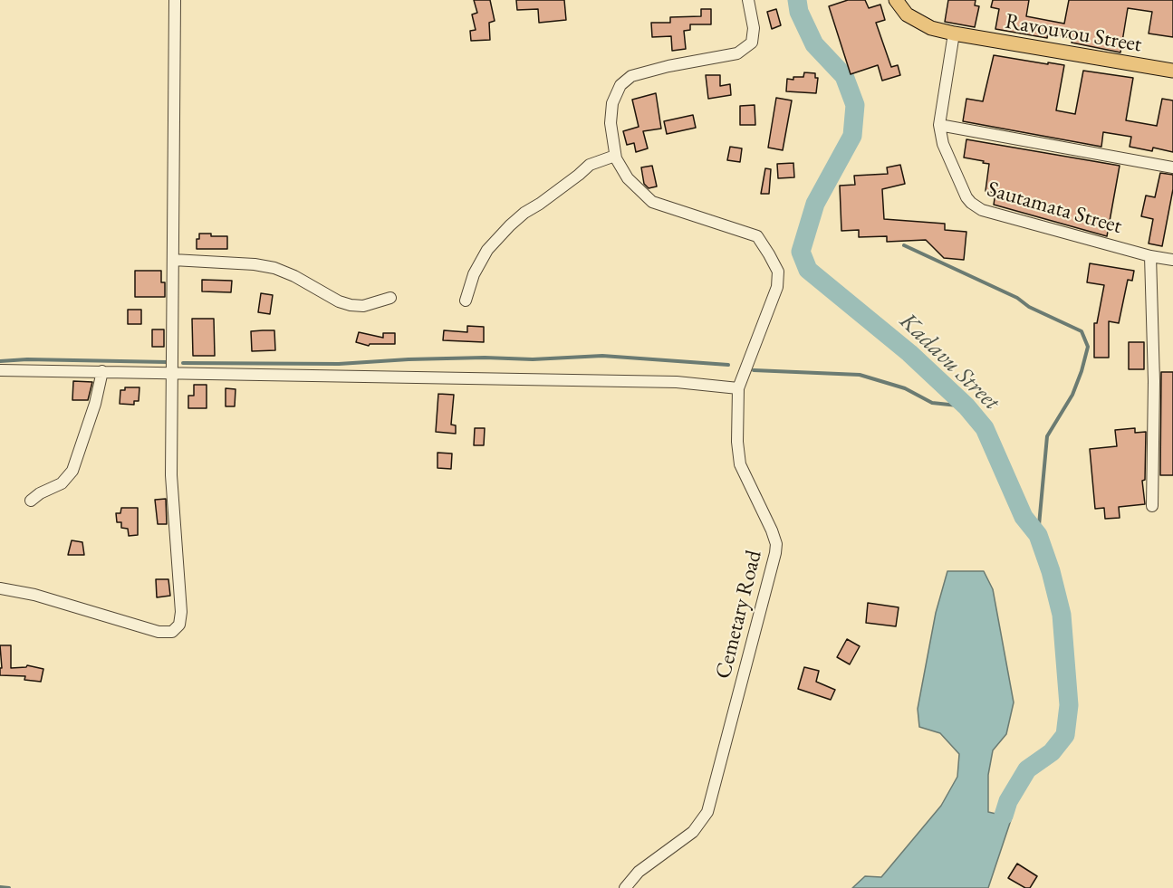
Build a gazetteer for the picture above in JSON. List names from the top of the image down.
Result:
{
  "streets": {
    "main road": ["Ravouvou Street"],
    "street": ["Sautamata Street", "Cemetary Road"]
  },
  "crossings": [
    ["Ravouvou Street", "Sautamata Street"]
  ],
  "water": ["Kadavu Street"]
}
